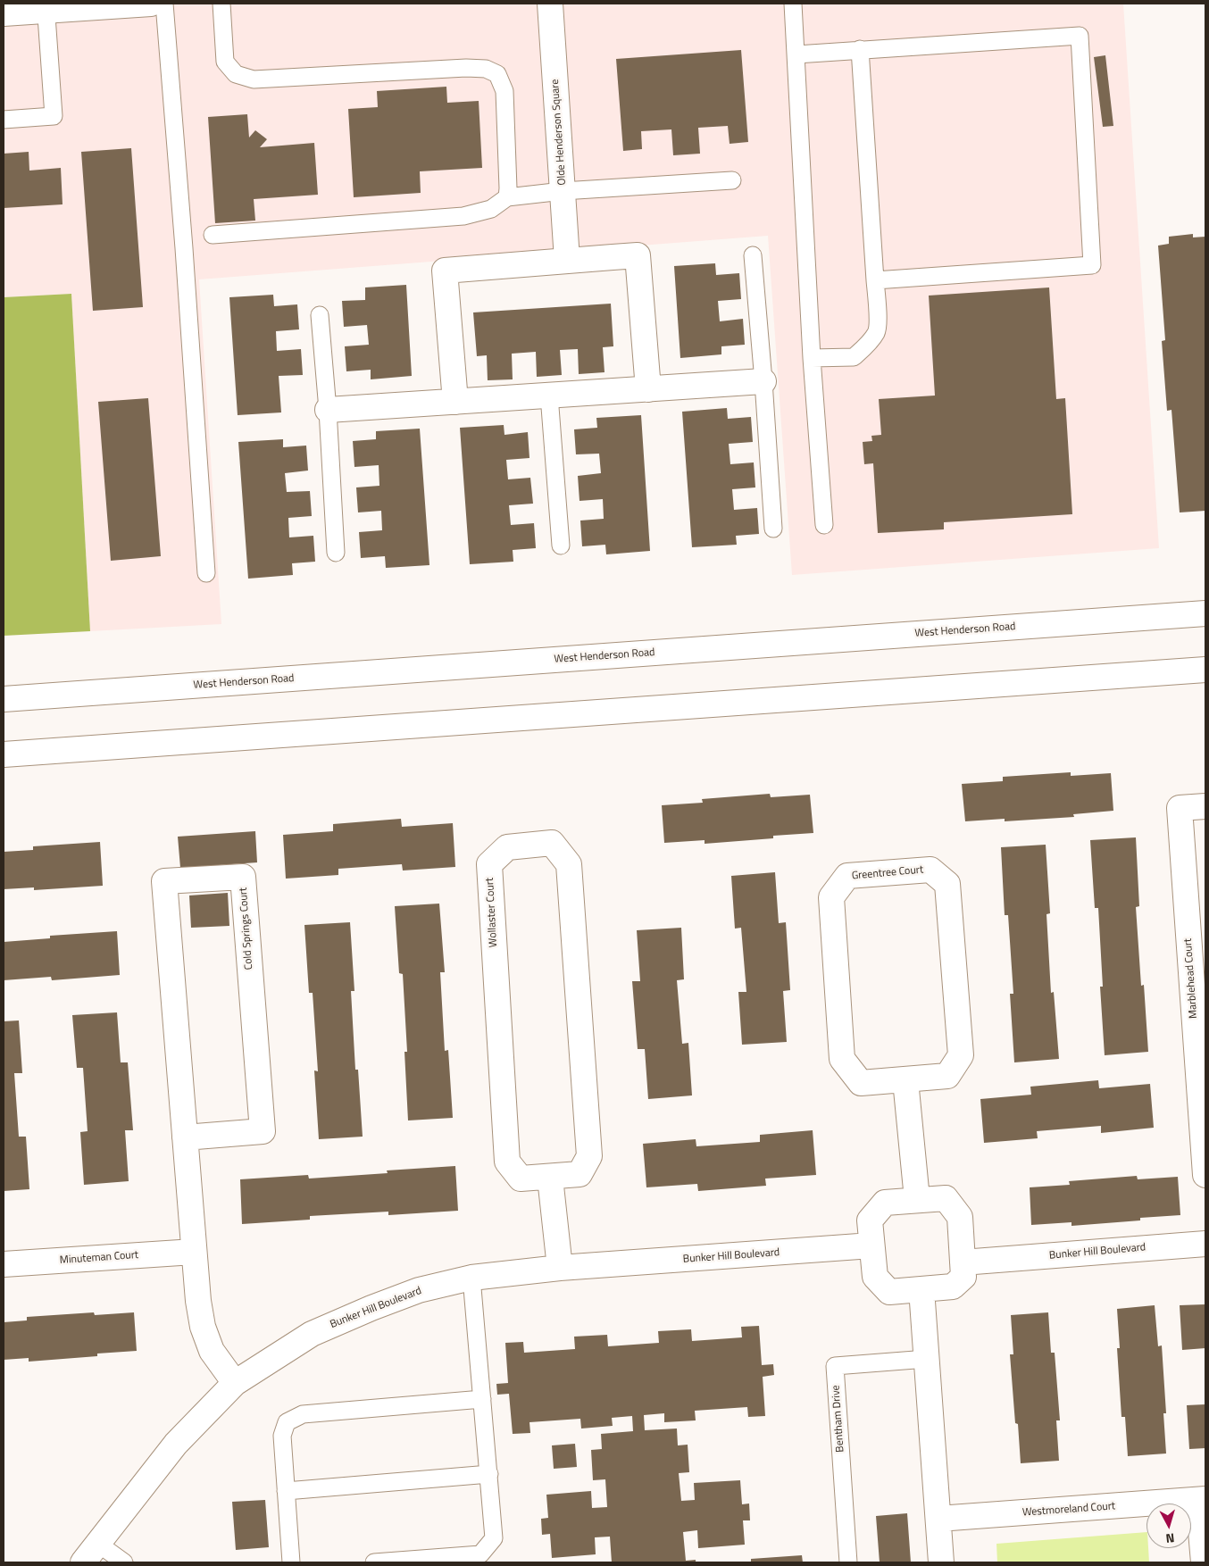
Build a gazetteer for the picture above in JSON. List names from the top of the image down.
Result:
{
  "streets": {
    "street": [
      "Olde Henderson Square",
      "West Henderson Road",
      "Greentree Court",
      "Wollaster Court",
      "Cold Springs Court",
      "Marblehead Court",
      "Bunker Hill Boulevard",
      "Minuteman Court",
      "Westmoreland Court"
    ],
    "lane": ["Bentham Drive"]
  },
  "crossings": [
    ["Cold Springs Court", "Bunker Hill Boulevard"],
    ["Cold Springs Court", "Minuteman Court"]
  ],
  "north": "bottom"
}
